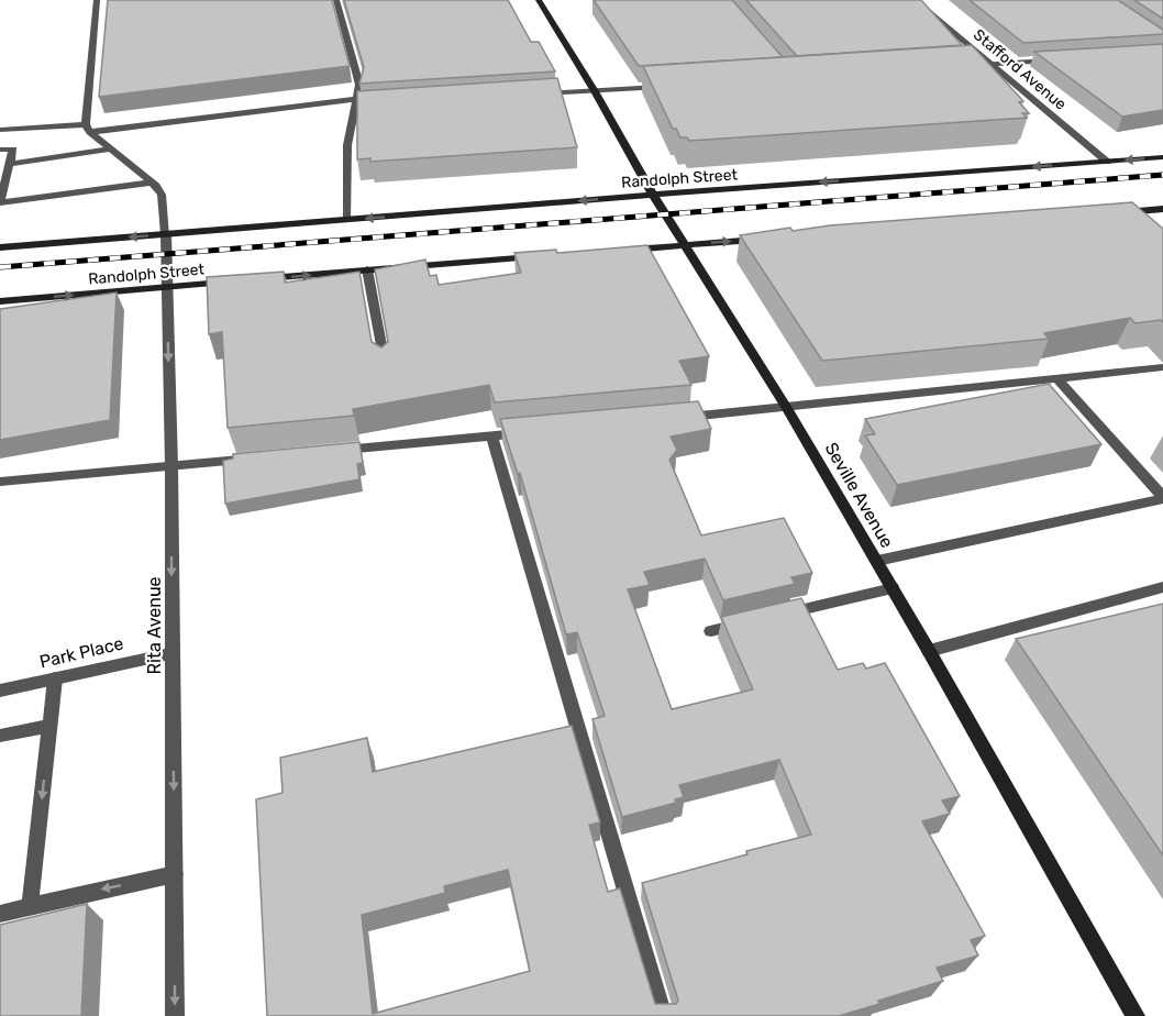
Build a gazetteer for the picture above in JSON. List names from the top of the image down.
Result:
{
  "streets": {
    "street": [
      "Stafford Avenue",
      "Randolph Street",
      "Seville Avenue",
      "Rita Avenue",
      "Park Place"
    ]
  },
  "crossings": [
    ["Stafford Avenue", "Randolph Street"],
    ["Randolph Street", "Seville Avenue"],
    ["Randolph Street", "Rita Avenue"],
    ["Rita Avenue", "Park Place"]
  ],
  "one_way": ["Rita Avenue"]
}
